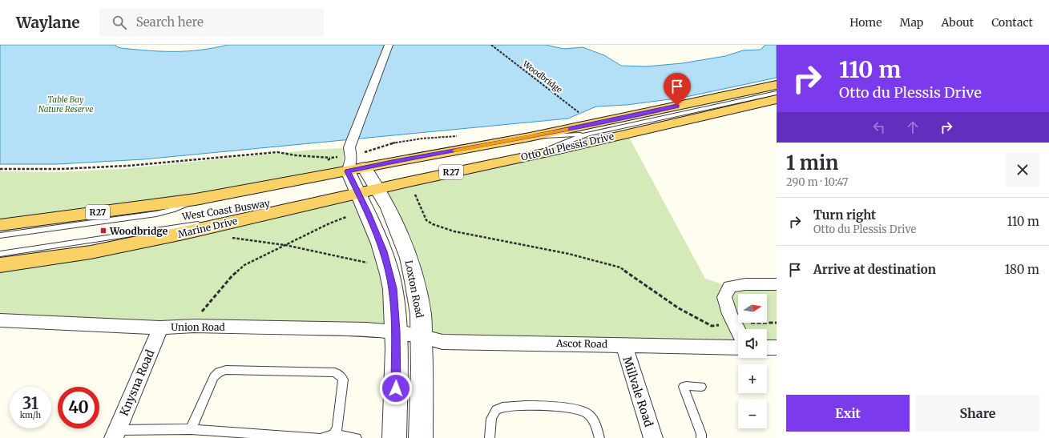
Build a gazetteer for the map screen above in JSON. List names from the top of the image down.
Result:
{
  "streets": {
    "main road": ["Otto du Plessis Drive", "R27", "Marine Drive"],
    "street": [
      "Loxton Road",
      "Union Road",
      "Ascot Road",
      "Knysna Road",
      "Millvale Road"
    ],
    "lane": ["West Coast Busway"],
    "path": ["Woodbridge"]
  },
  "crossings": [
    ["Otto du Plessis Drive", "R27"],
    ["Otto du Plessis Drive", "Marine Drive"],
    ["Otto du Plessis Drive", "Loxton Road"],
    ["R27", "West Coast Busway"],
    ["West Coast Busway", "Marine Drive"],
    ["Loxton Road", "Union Road"],
    ["Loxton Road", "Ascot Road"],
    ["Union Road", "Ascot Road"],
    ["Union Road", "Knysna Road"],
    ["Ascot Road", "Millvale Road"]
  ],
  "parks": ["Table Bay Nature Reserve"],
  "places": {
    "transit": ["Woodbridge"]
  },
  "north": "right",
  "page": {
    "header": "Waylane",
    "search": "Search here",
    "nav": [
      "Home",
      "Map",
      "About",
      "Contact"
    ],
    "turn": ["110 m", "Otto du Plessis Drive"],
    "heading": ["1 min", "290 m · 10:47"],
    "list": [
      {
        "name": "Turn right",
        "note": "Otto du Plessis Drive",
        "value": "110 m"
      },
      {
        "name": "Arrive at destination",
        "value": "180 m"
      }
    ],
    "map_buttons": ["+", "−"],
    "speed": "31 km/h",
    "limit": "40",
    "buttons": ["Exit", "Share"]
  }
}
